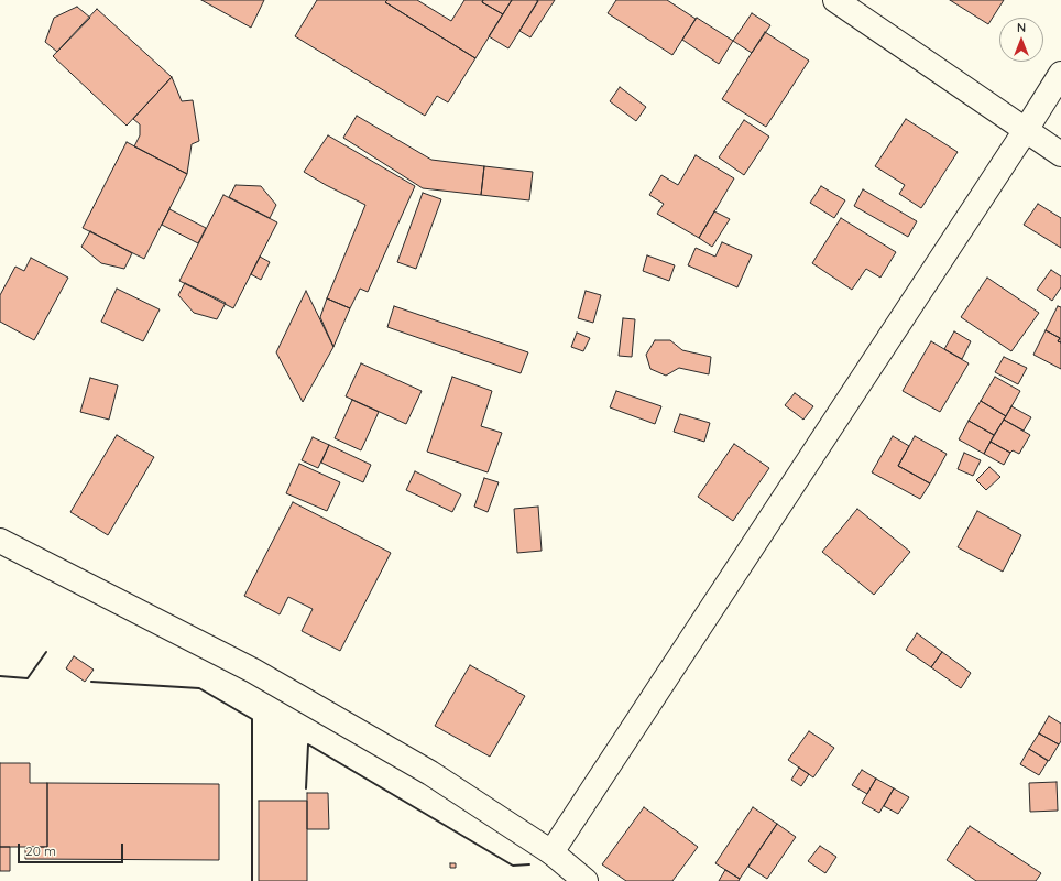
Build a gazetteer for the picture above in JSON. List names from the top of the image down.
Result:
{
  "scale_bar": "20 m",
  "north": "top"
}
